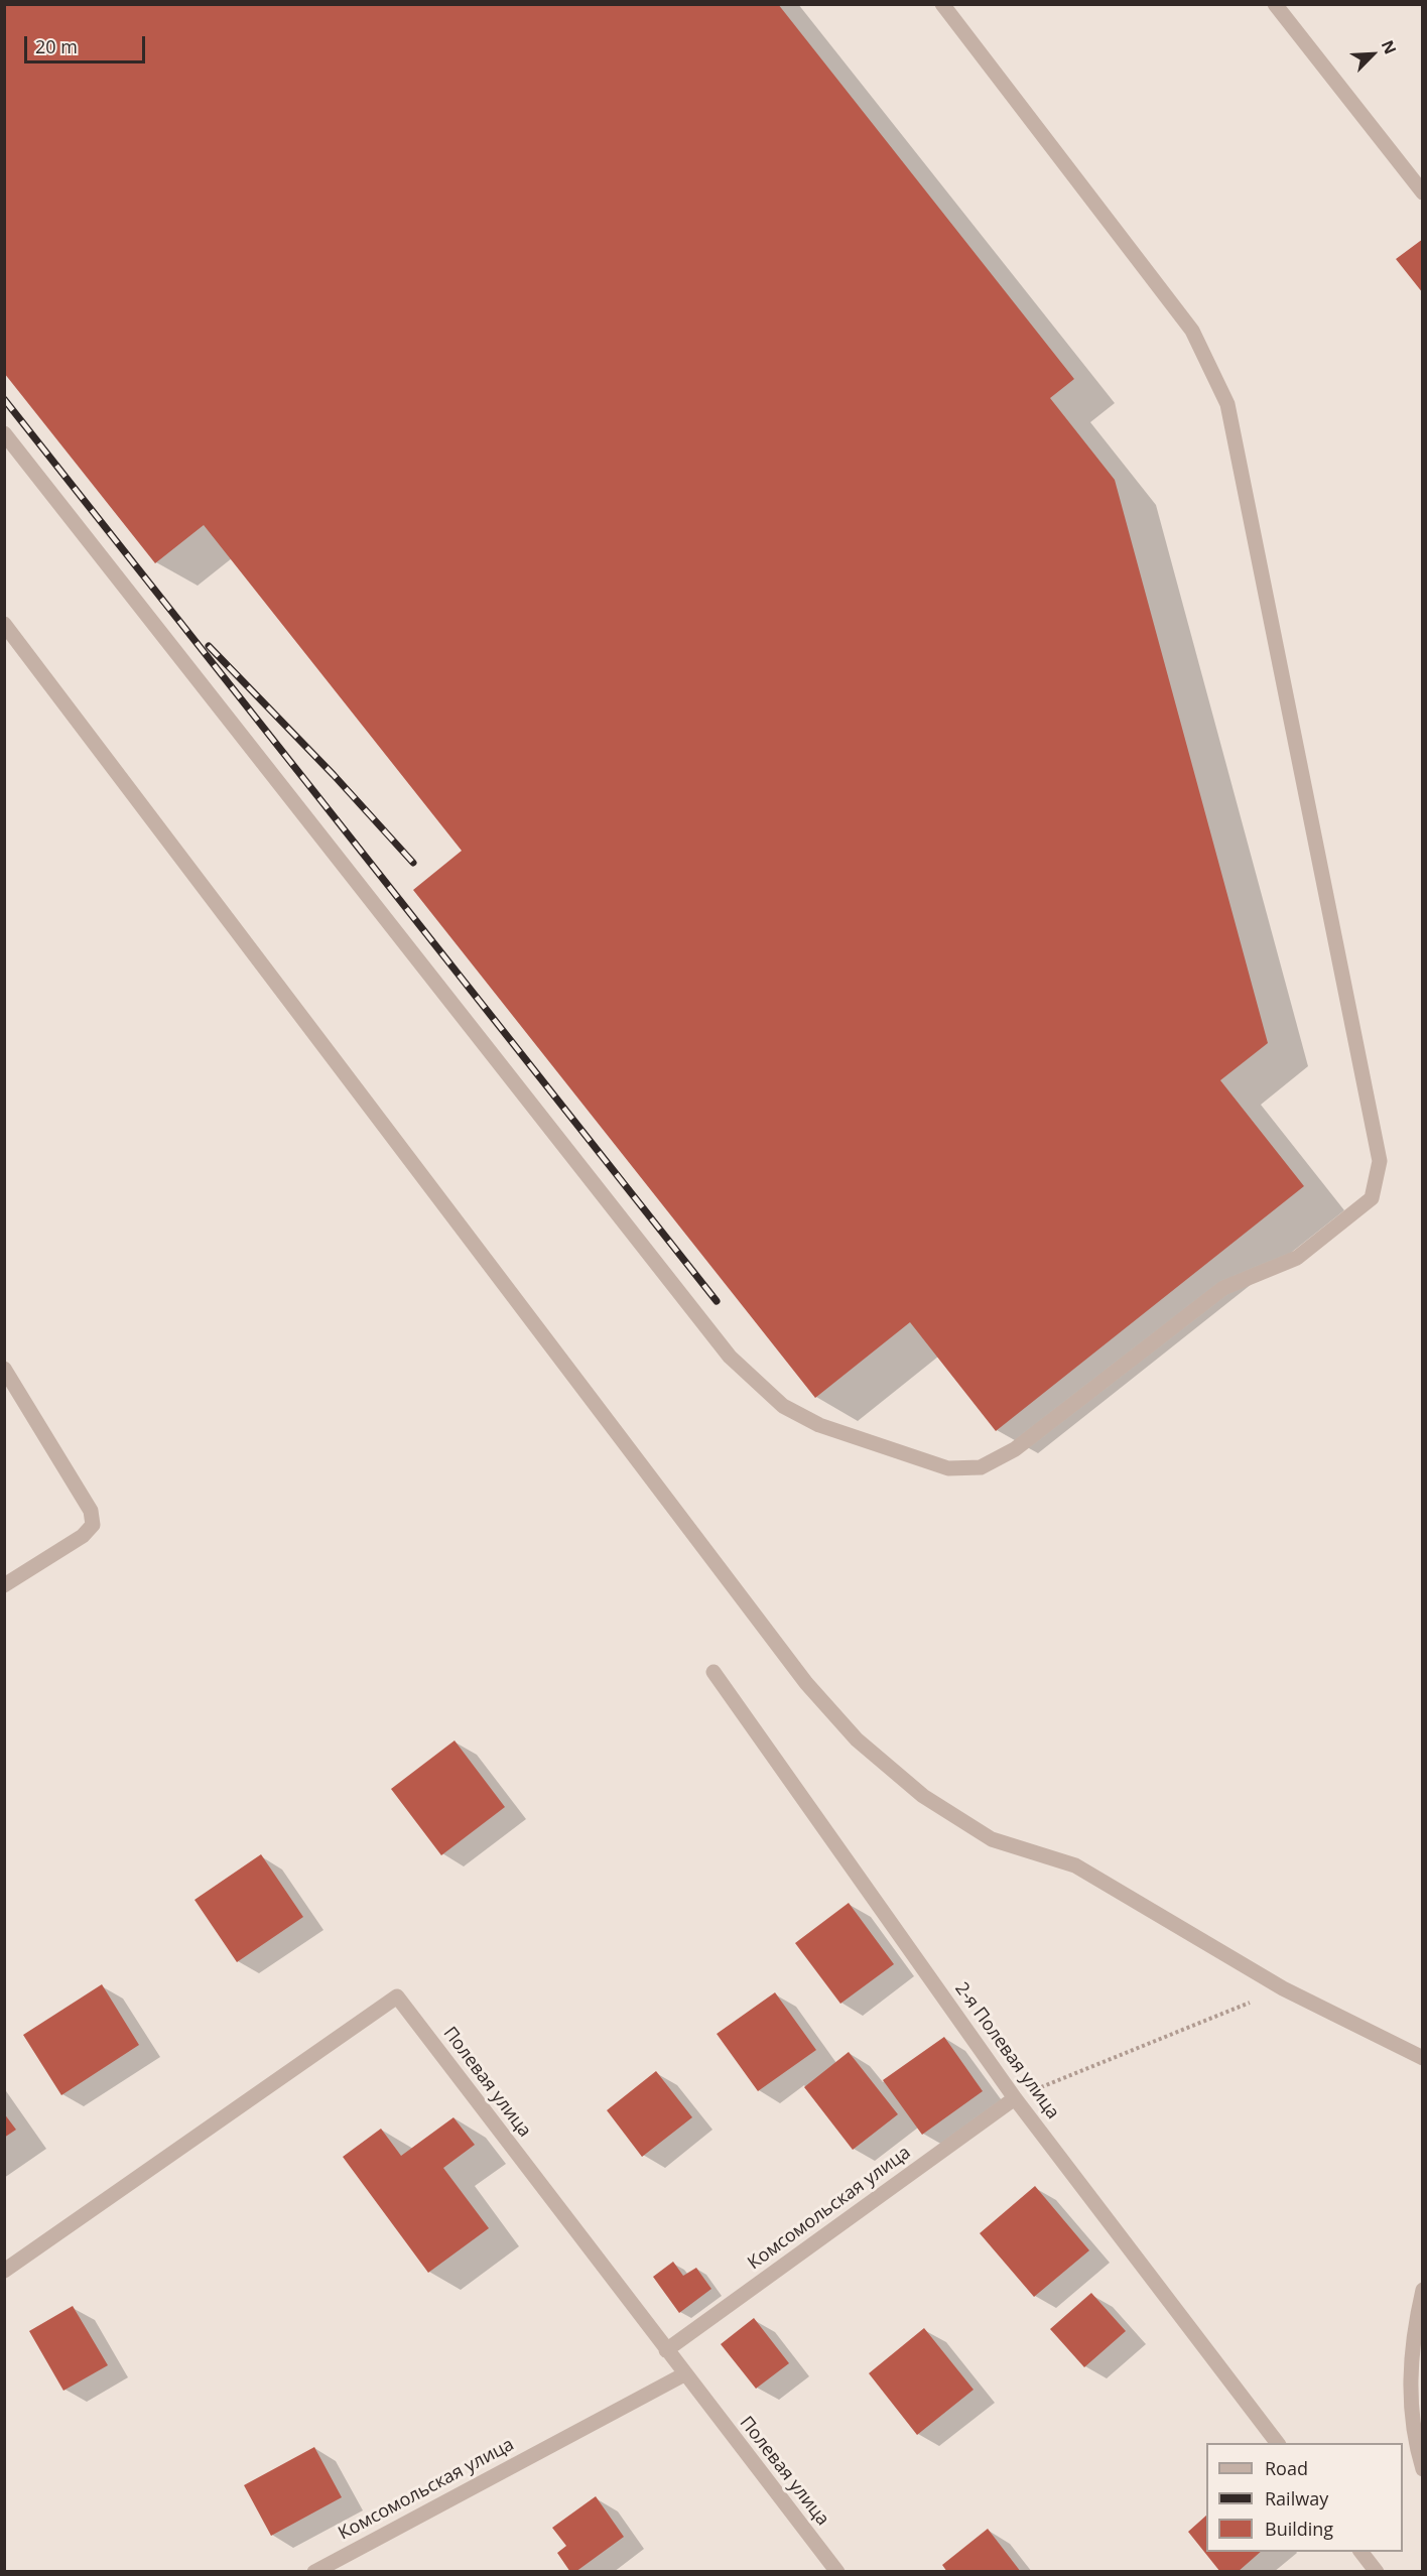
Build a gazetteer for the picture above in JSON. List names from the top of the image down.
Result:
{
  "streets": {
    "street": ["2-я Полевая улица", "Полевая улица", "Комсомольская улица"]
  },
  "crossings": [
    ["2-я Полевая улица", "Комсомольская улица"],
    ["Полевая улица", "Комсомольская улица"]
  ],
  "legend": ["Road", "Railway", "Building"],
  "scale_bar": "20 m",
  "north": "top right"
}
